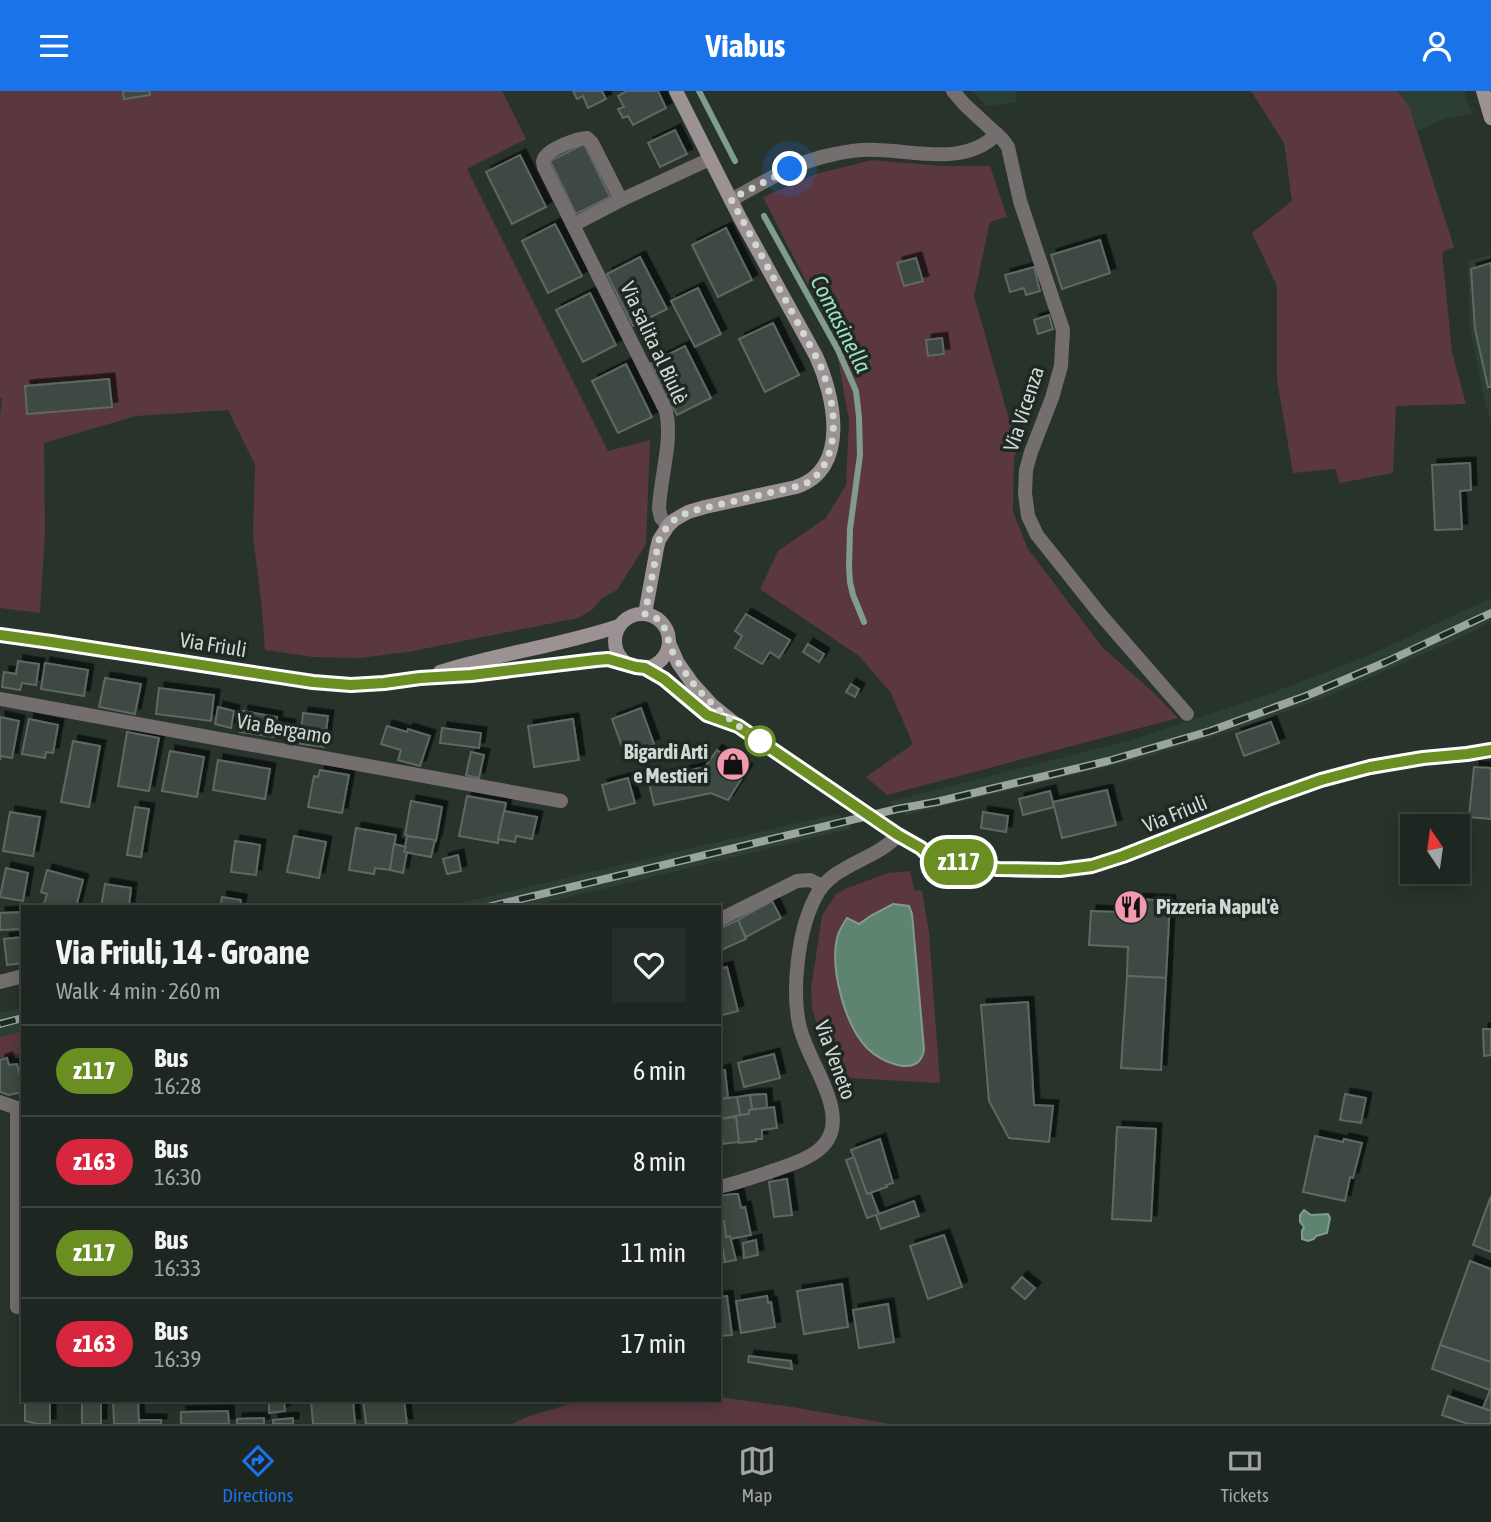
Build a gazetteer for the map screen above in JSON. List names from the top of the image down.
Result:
{
  "streets": {
    "street": [
      "Via salita al Biulè",
      "Via Vicenza",
      "Via Friuli",
      "Via Bergamo",
      "Via Veneto"
    ]
  },
  "water": ["Comasinella"],
  "places": {
    "shop": ["Bigardi Arti e Mestieri"],
    "restaurant": ["Pizzeria Napul'è"]
  },
  "lines": ["bus line z117"],
  "north": "top",
  "page": {
    "header": "Viabus",
    "on_map": "z117",
    "heading": ["Via Friuli, 14 - Groane", "Walk · 4 min · 260 m"],
    "list": [
      {
        "mark": "z117",
        "name": "Bus",
        "note": "16:28",
        "value": "6 min"
      },
      {
        "mark": "z163",
        "name": "Bus",
        "note": "16:30",
        "value": "8 min"
      },
      {
        "mark": "z117",
        "name": "Bus",
        "note": "16:33",
        "value": "11 min"
      },
      {
        "mark": "z163",
        "name": "Bus",
        "note": "16:39",
        "value": "17 min"
      }
    ],
    "tabs": ["Directions", "Map", "Tickets"]
  }
}
